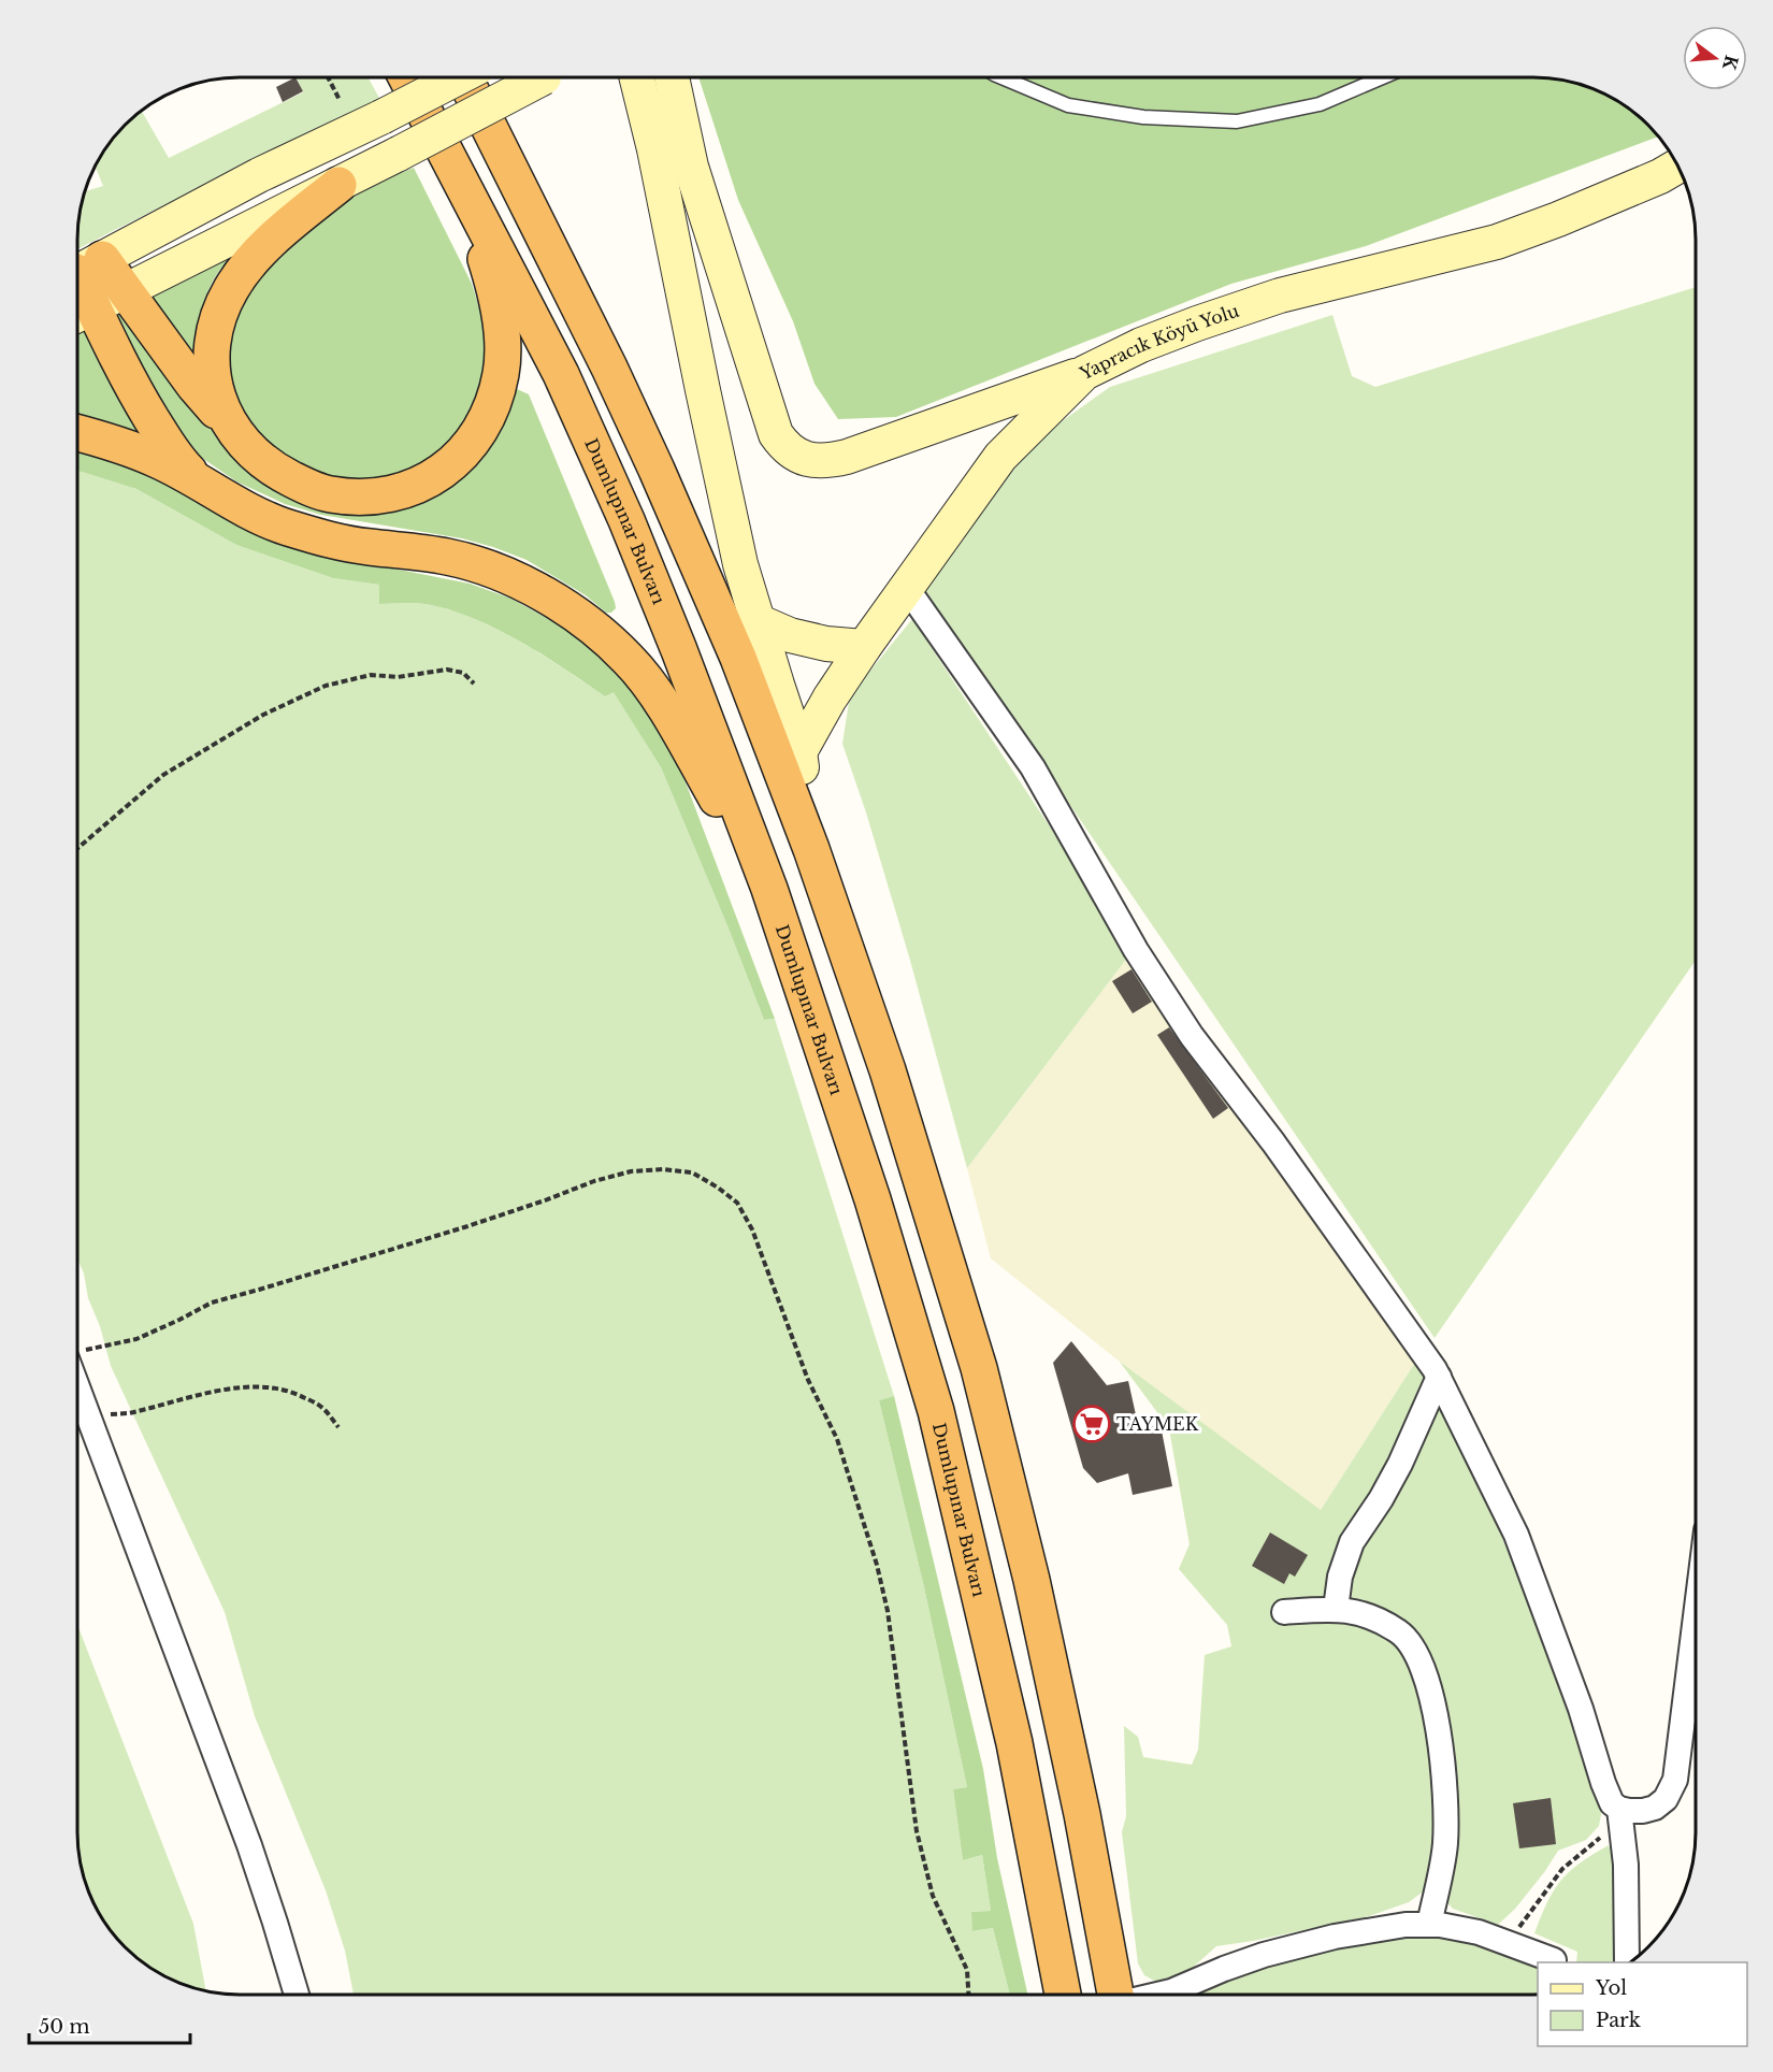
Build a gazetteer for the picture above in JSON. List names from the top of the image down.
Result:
{
  "streets": {
    "highway": ["Dumlupınar Bulvarı"],
    "main road": ["Yapracık Köyü Yolu"]
  },
  "places": {
    "supermarket": ["TAYMEK"]
  },
  "legend": ["Yol", "Park"],
  "scale_bar": "50 m",
  "north": "right"
}
